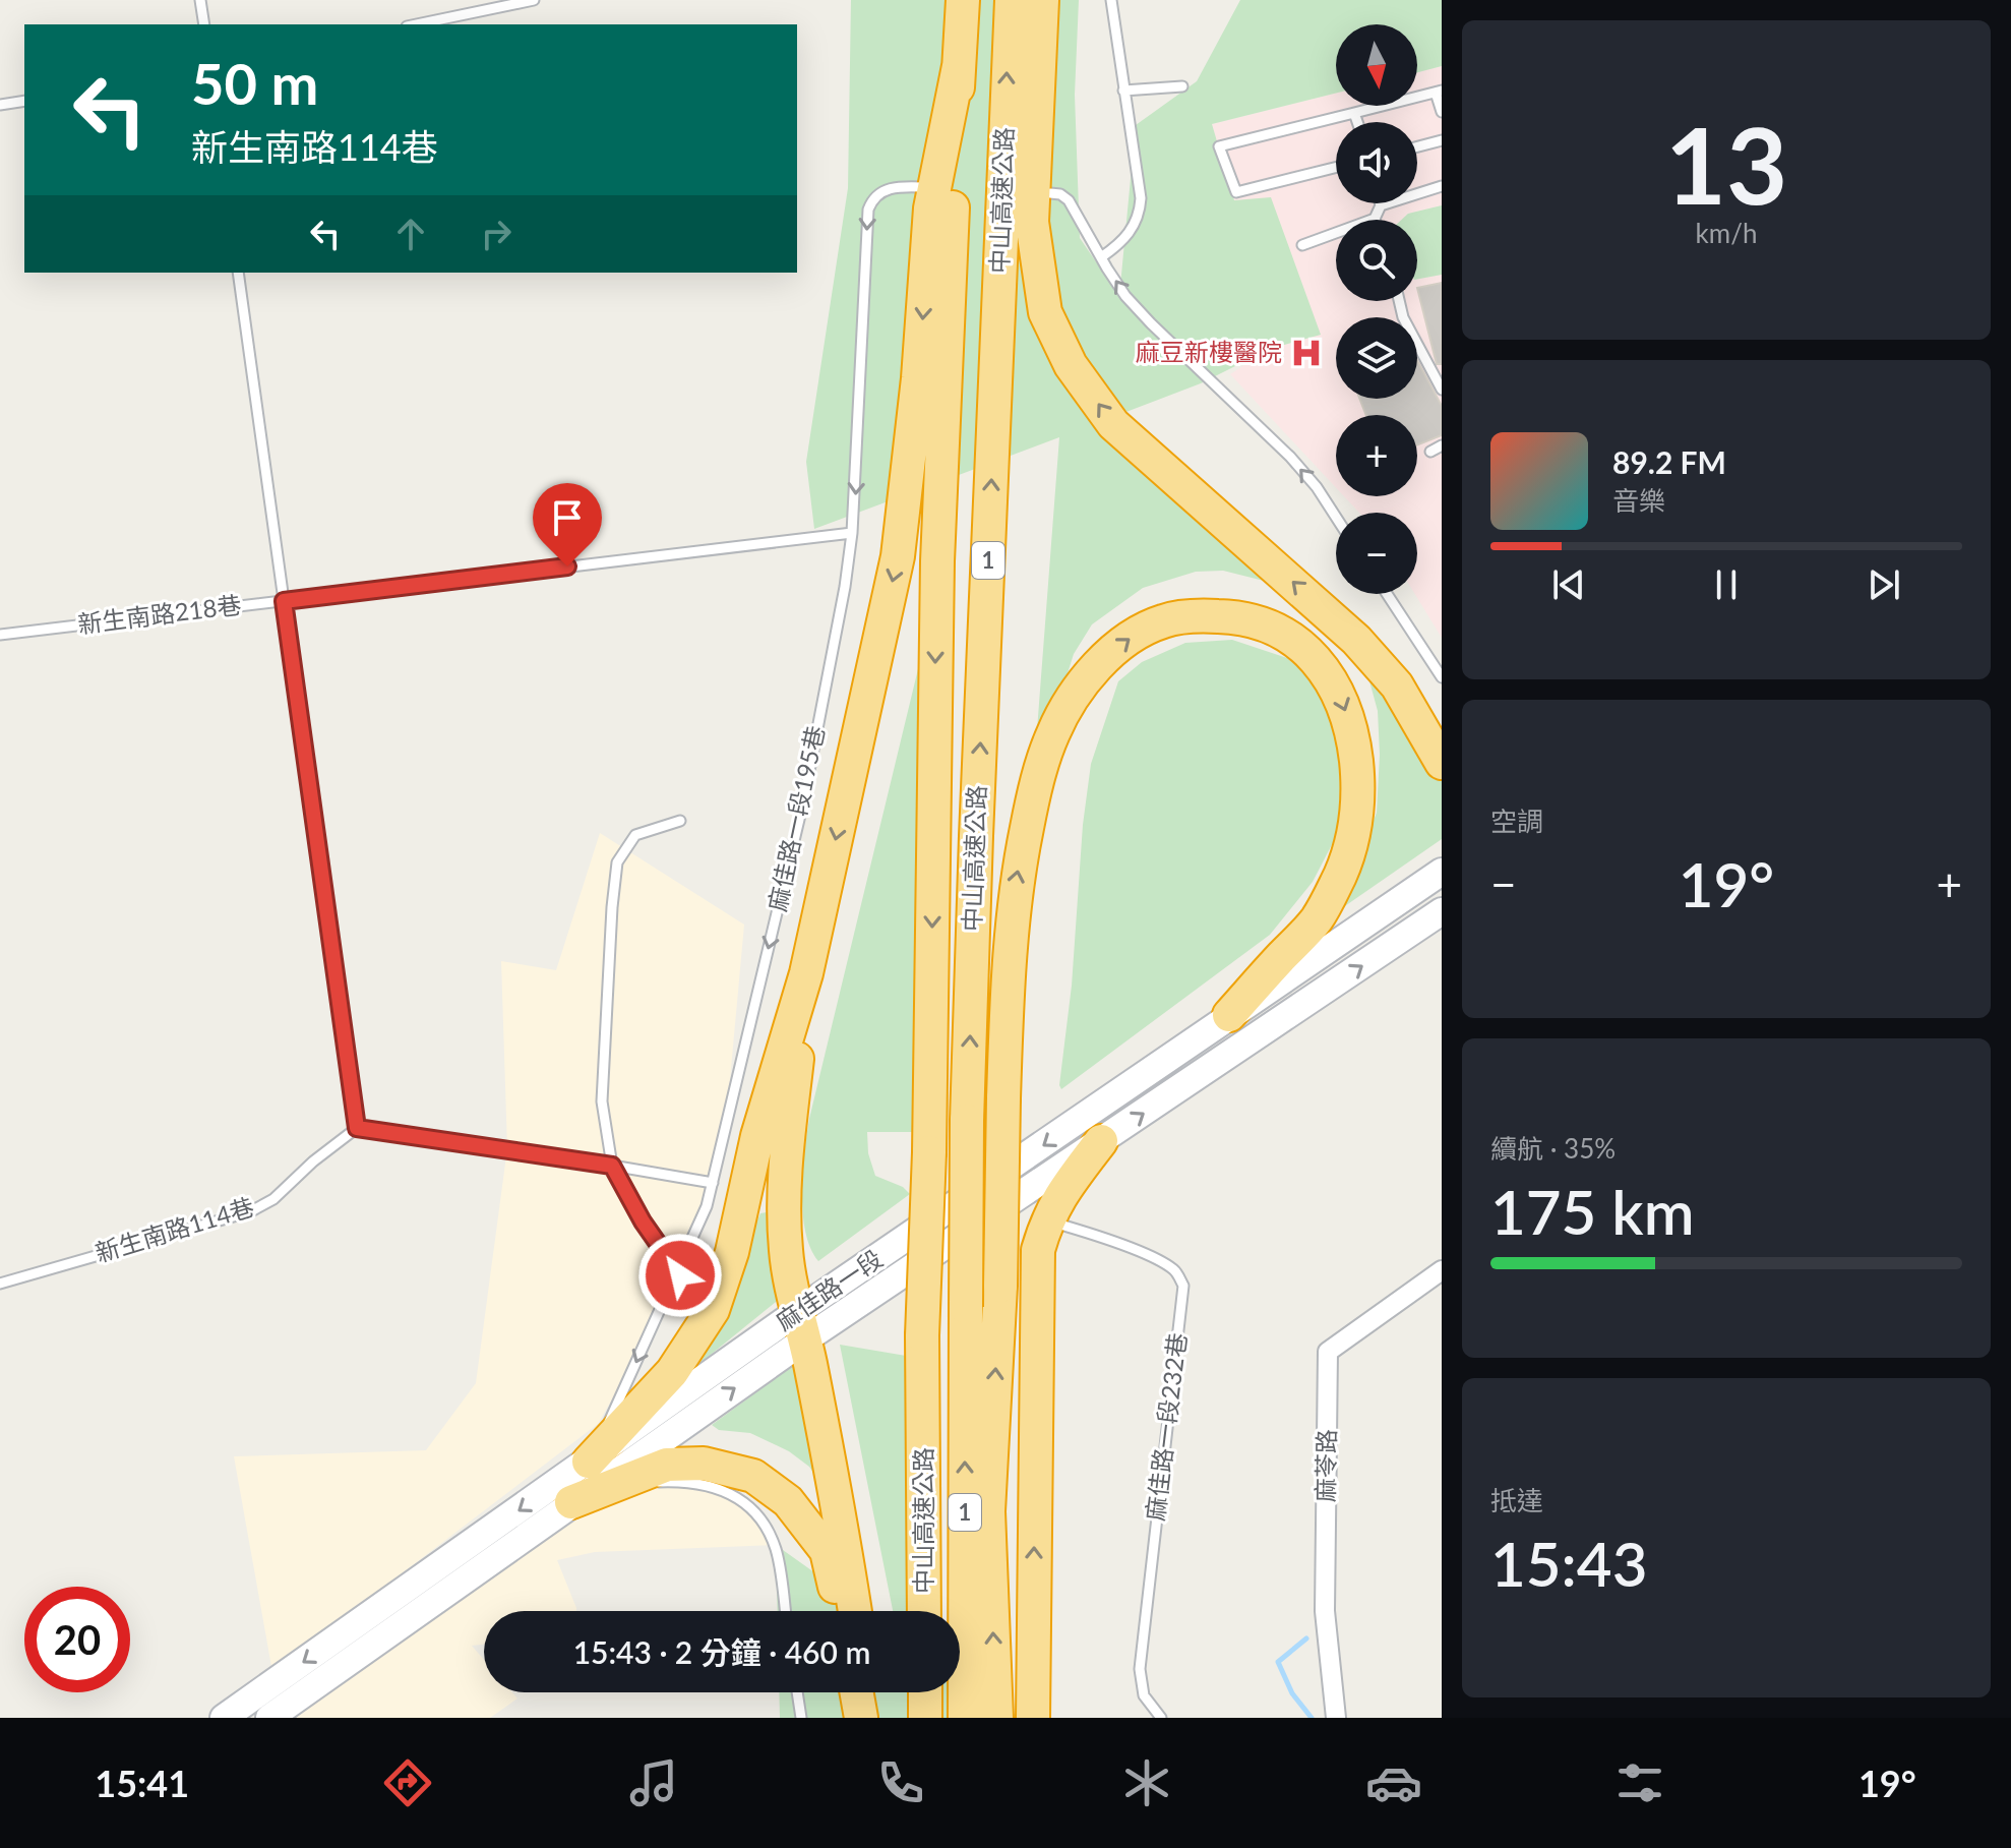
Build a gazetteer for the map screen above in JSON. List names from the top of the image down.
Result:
{
  "streets": {
    "highway": ["中山高速公路", "1"],
    "main road": ["麻佳路一段"],
    "street": ["麻苓路"],
    "lane": [
      "新生南路218巷",
      "麻佳路一段195巷",
      "新生南路114巷",
      "麻佳路一段232巷"
    ]
  },
  "crossings": [
    ["新生南路218巷", "麻佳路一段195巷"],
    ["麻佳路一段195巷", "麻佳路一段"]
  ],
  "one_way": ["麻佳路一段195巷"],
  "places": {
    "hospital": ["麻豆新樓醫院"]
  },
  "north": "bottom",
  "page": {
    "tile": [
      ["13", "km/h"],
      "空調",
      ["續航 · 35%", "175 km"],
      ["抵達", "15:43"]
    ],
    "map_buttons": ["+", "−"],
    "turn": ["50 m", "新生南路114巷"],
    "song": ["89.2 FM", "音樂"],
    "heat": ["−", "19°", "+"],
    "limit": "20",
    "trip": "15:43 · 2 分鐘 · 460 m",
    "tabs": ["15:41", "19°"]
  }
}
